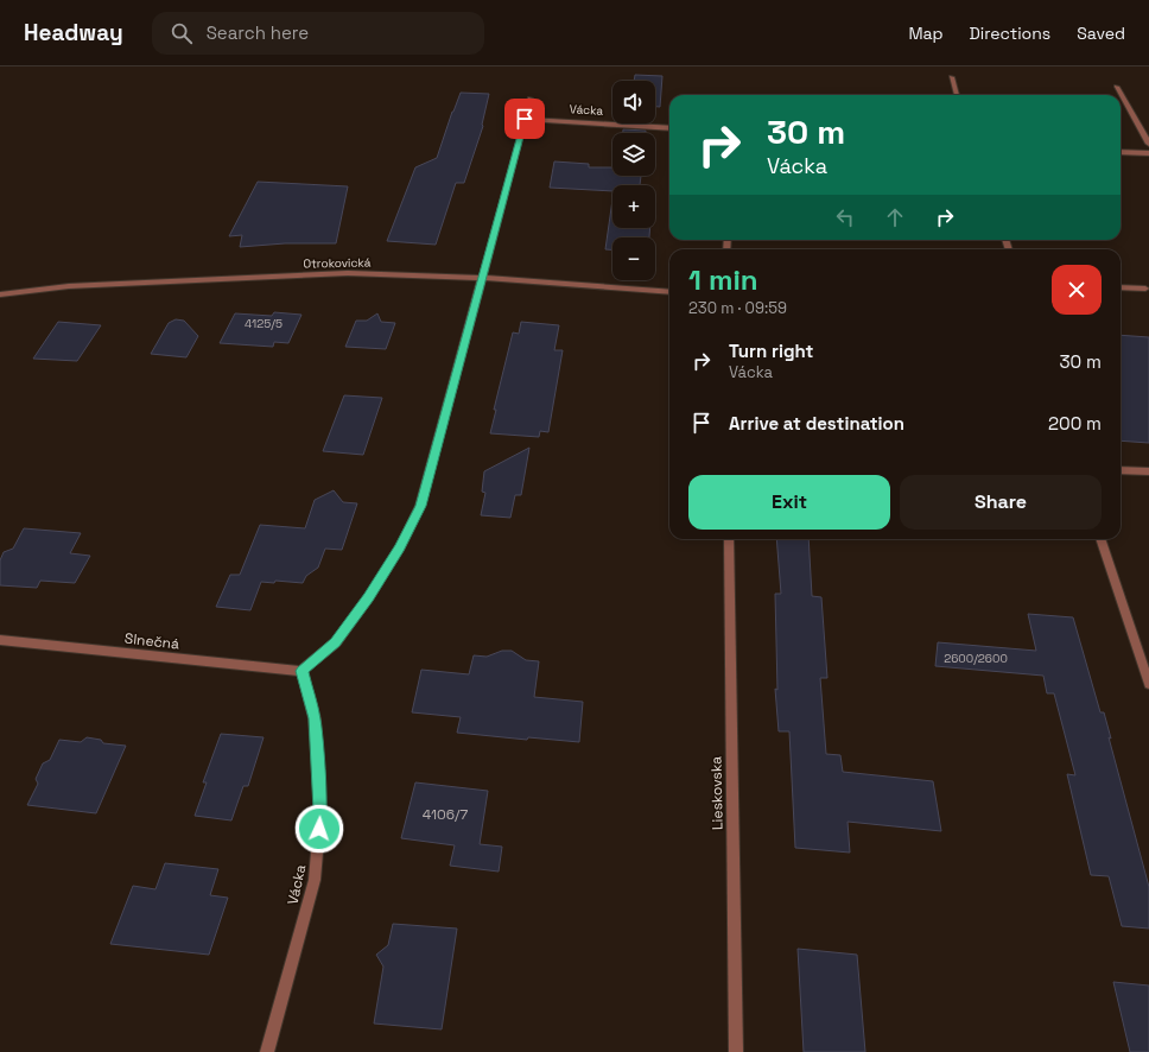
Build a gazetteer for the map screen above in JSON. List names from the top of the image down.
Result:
{
  "streets": {
    "street": [
      "Vácka",
      "Otrokovická",
      "Slnečná",
      "Lieskovska"
    ]
  },
  "crossings": [
    ["Vácka", "Slnečná"]
  ],
  "house_numbers": ["4125/5", "2600/2600", "4106/7"],
  "page": {
    "header": "Headway",
    "search": "Search here",
    "nav": ["Map", "Directions", "Saved"],
    "map_buttons": ["+", "−"],
    "turn": ["30 m", "Vácka"],
    "heading": ["1 min", "230 m · 09:59"],
    "list": [
      {
        "name": "Turn right",
        "note": "Vácka",
        "value": "30 m"
      },
      {
        "name": "Arrive at destination",
        "value": "200 m"
      }
    ],
    "buttons": ["Exit", "Share"]
  }
}
